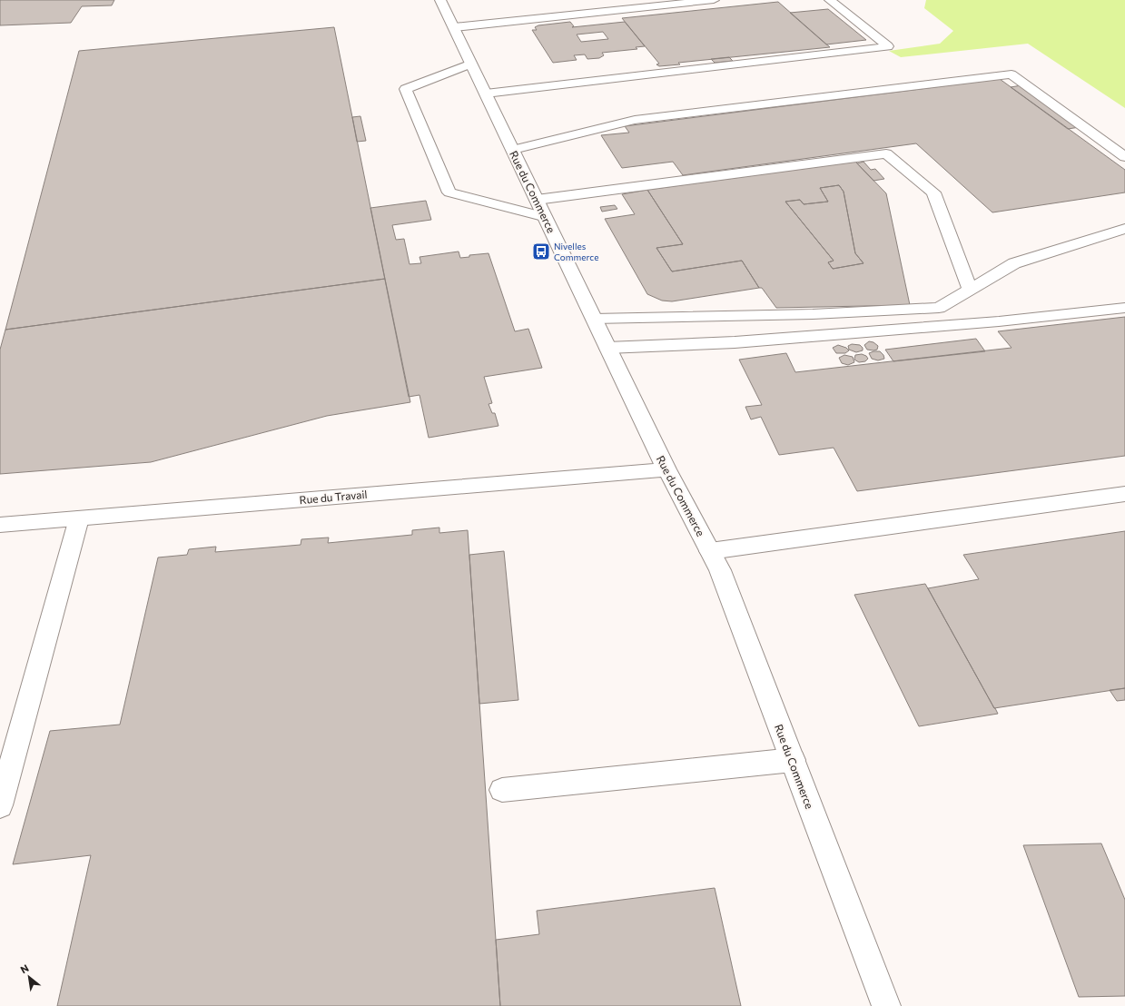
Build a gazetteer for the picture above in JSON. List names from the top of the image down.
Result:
{
  "streets": {
    "street": ["Rue du Commerce", "Rue du Travail"]
  },
  "crossings": [
    ["Rue du Commerce", "Rue du Travail"]
  ],
  "places": {
    "bus stop": ["Nivelles Commerce"]
  },
  "north": "top left"
}
